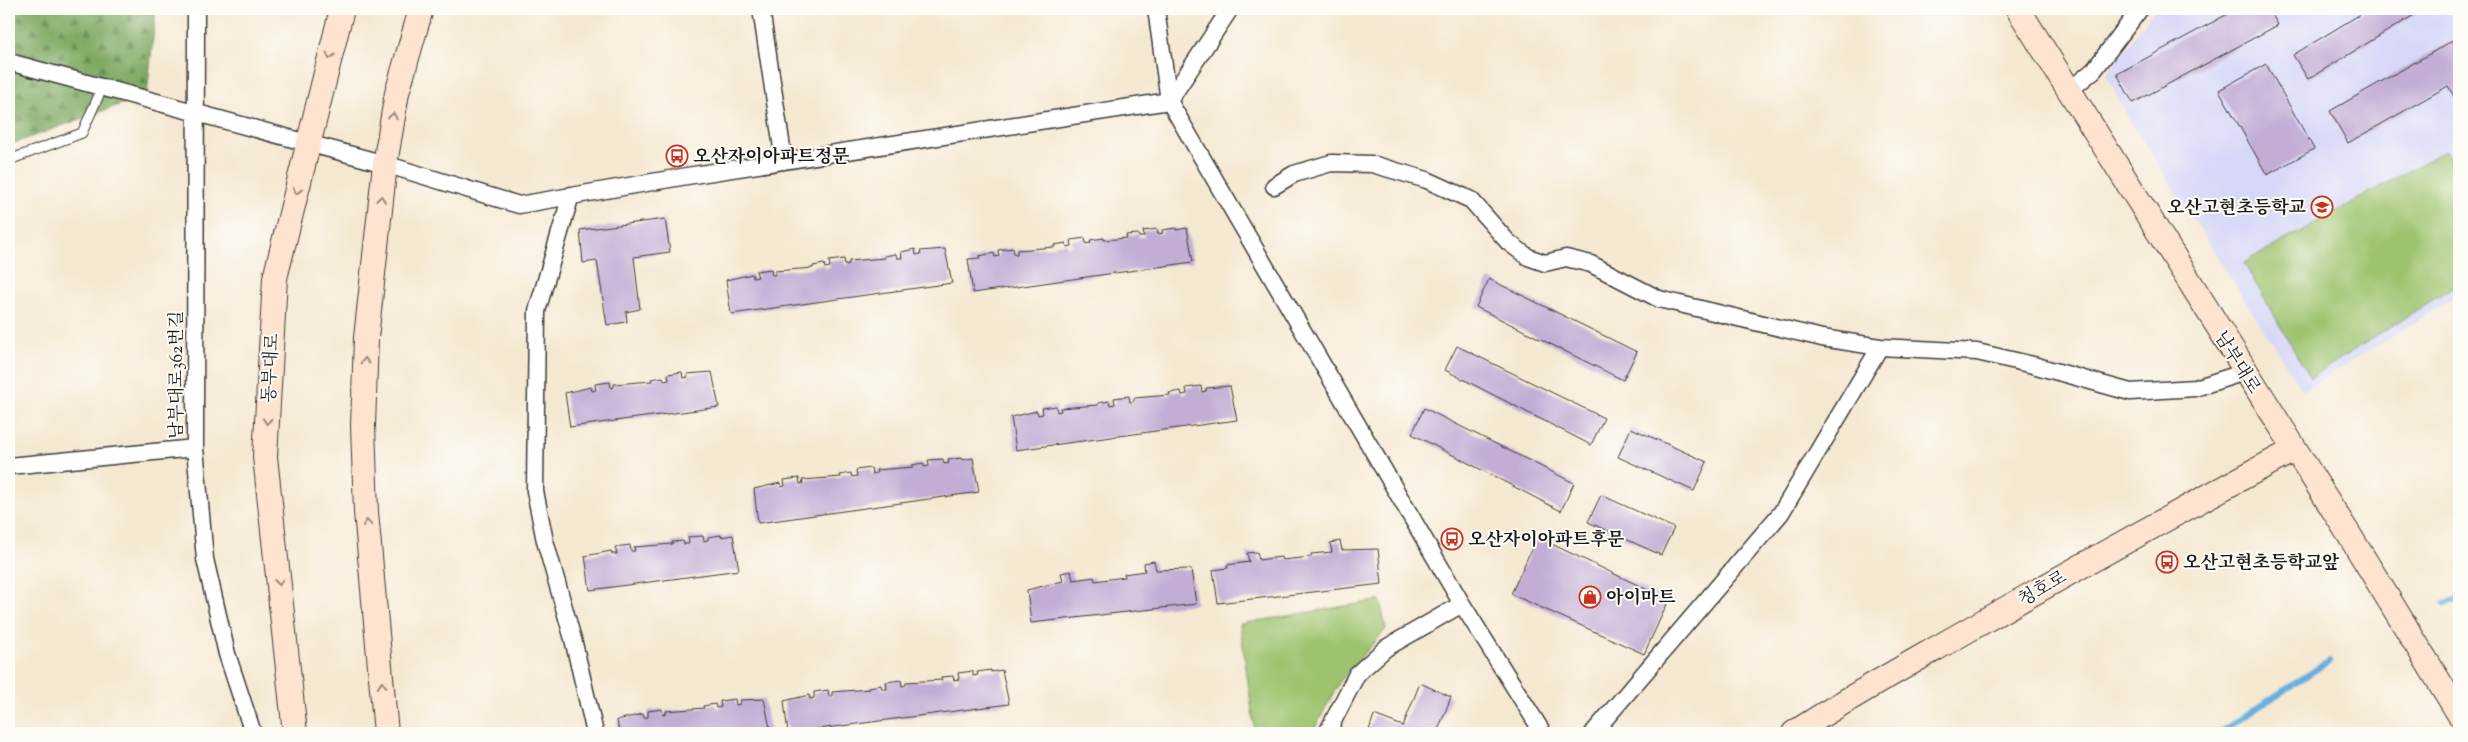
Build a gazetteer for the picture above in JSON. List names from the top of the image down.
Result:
{
  "streets": {
    "main road": ["남부대로", "동부대로", "청호로"],
    "street": ["남부대로362번길"]
  },
  "crossings": [
    ["남부대로", "청호로"]
  ],
  "places": {
    "bus stop": ["오산자이아파트정문", "오산자이아파트후문", "오산고현초등학교앞"],
    "school or university": ["오산고현초등학교"],
    "shop": ["아이마트"]
  }
}
